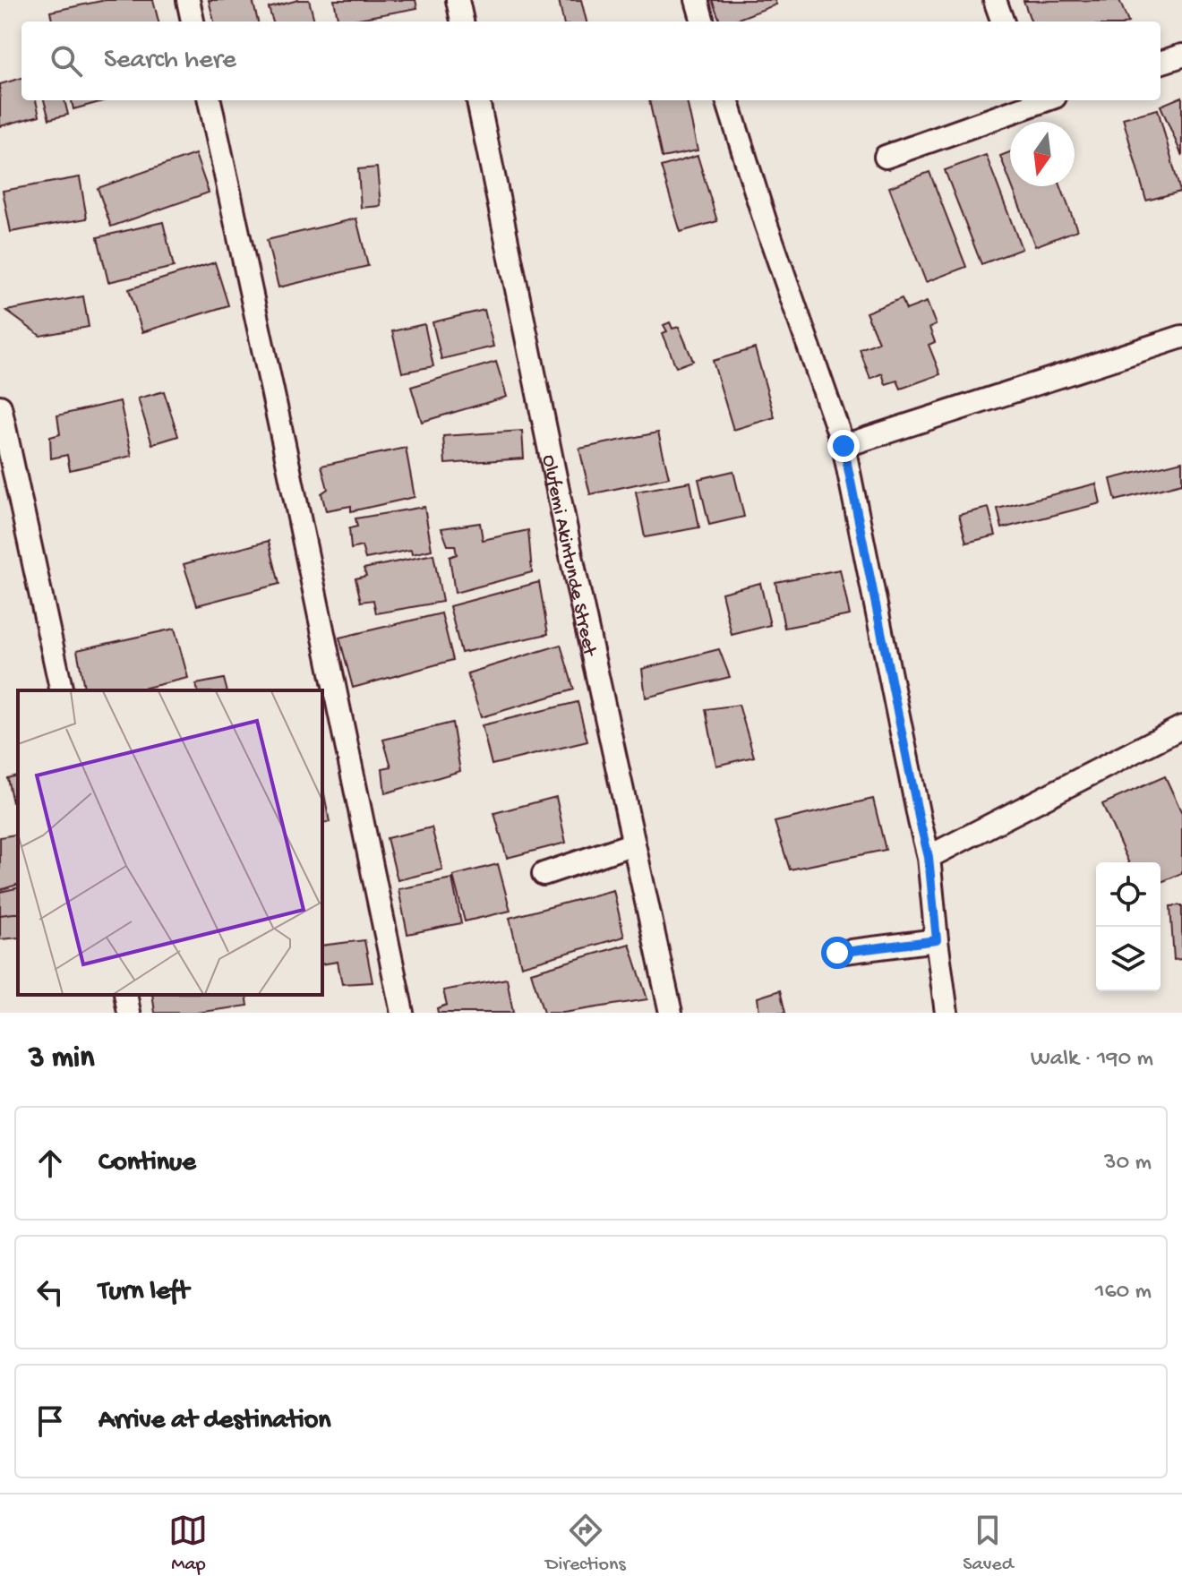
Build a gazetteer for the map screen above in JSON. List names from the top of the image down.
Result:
{
  "streets": {
    "street": ["Olufemi Akintunde Street"]
  },
  "north": "bottom",
  "page": {
    "search": "Search here",
    "heading": ["3 min", "Walk · 190 m"],
    "list": [
      ["Continue", "30 m"],
      ["Turn left", "160 m"],
      "Arrive at destination"
    ],
    "nav": ["Map", "Directions", "Saved"]
  }
}
